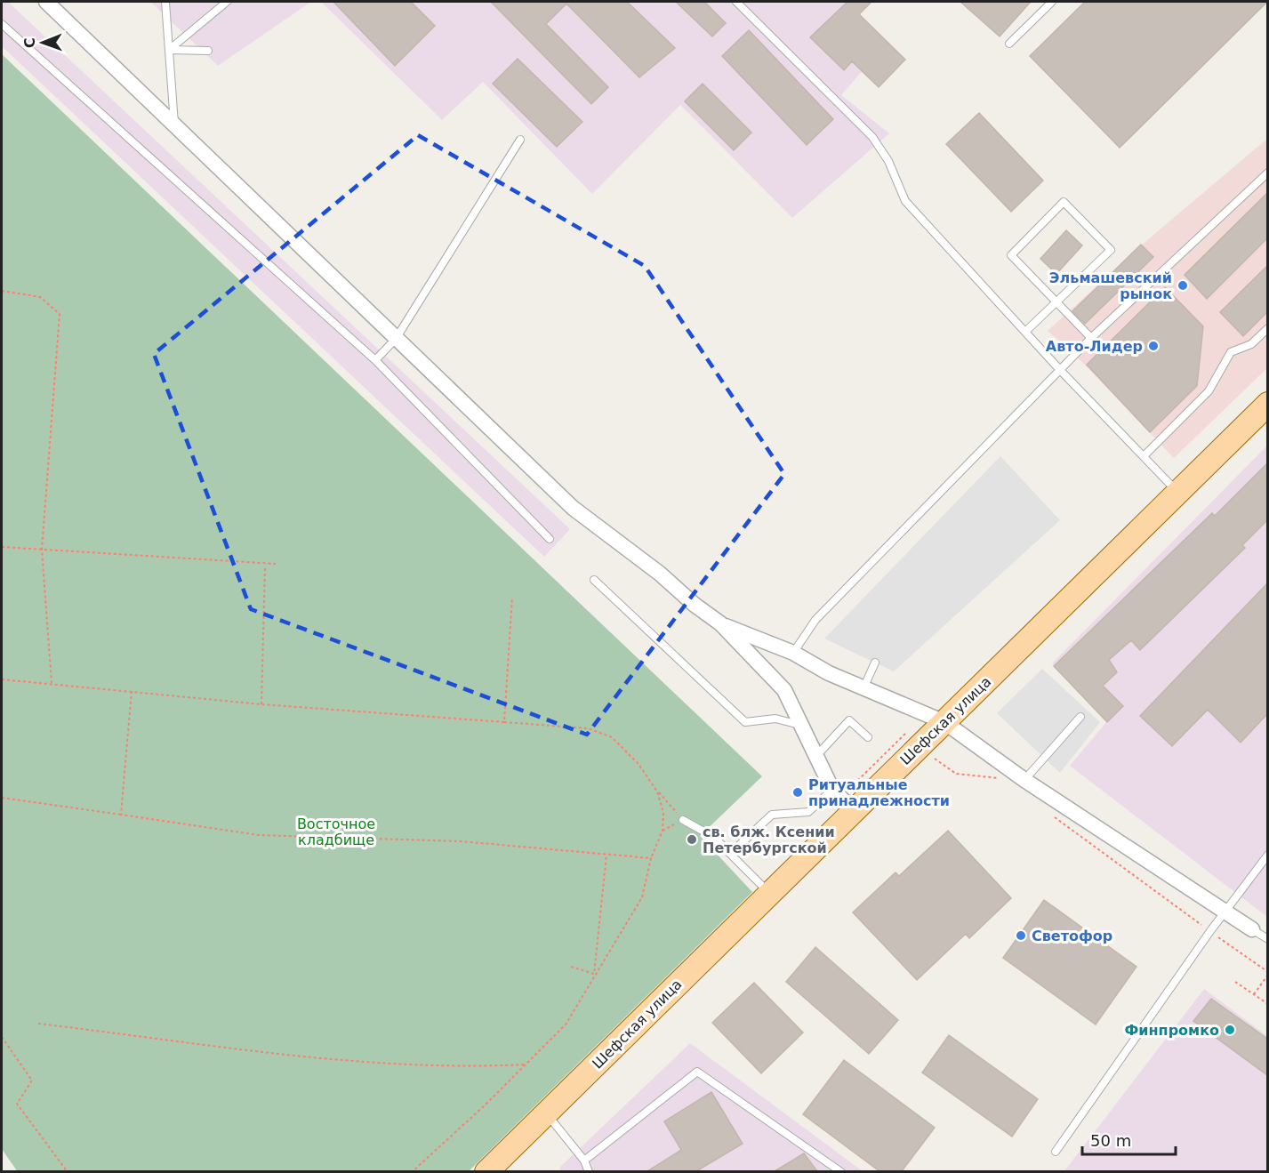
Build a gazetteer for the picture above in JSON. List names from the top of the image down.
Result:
{
  "streets": {
    "main road": ["Шефская улица"]
  },
  "parks": ["Восточное кладбище"],
  "places": [
    "Эльмашевский рынок",
    "Авто-Лидер",
    "Ритуальные принадлежности",
    "св. блж. Ксении Петербургской",
    "Светофор",
    "Финпромко"
  ],
  "scale_bar": "50 m",
  "north": "left"
}
